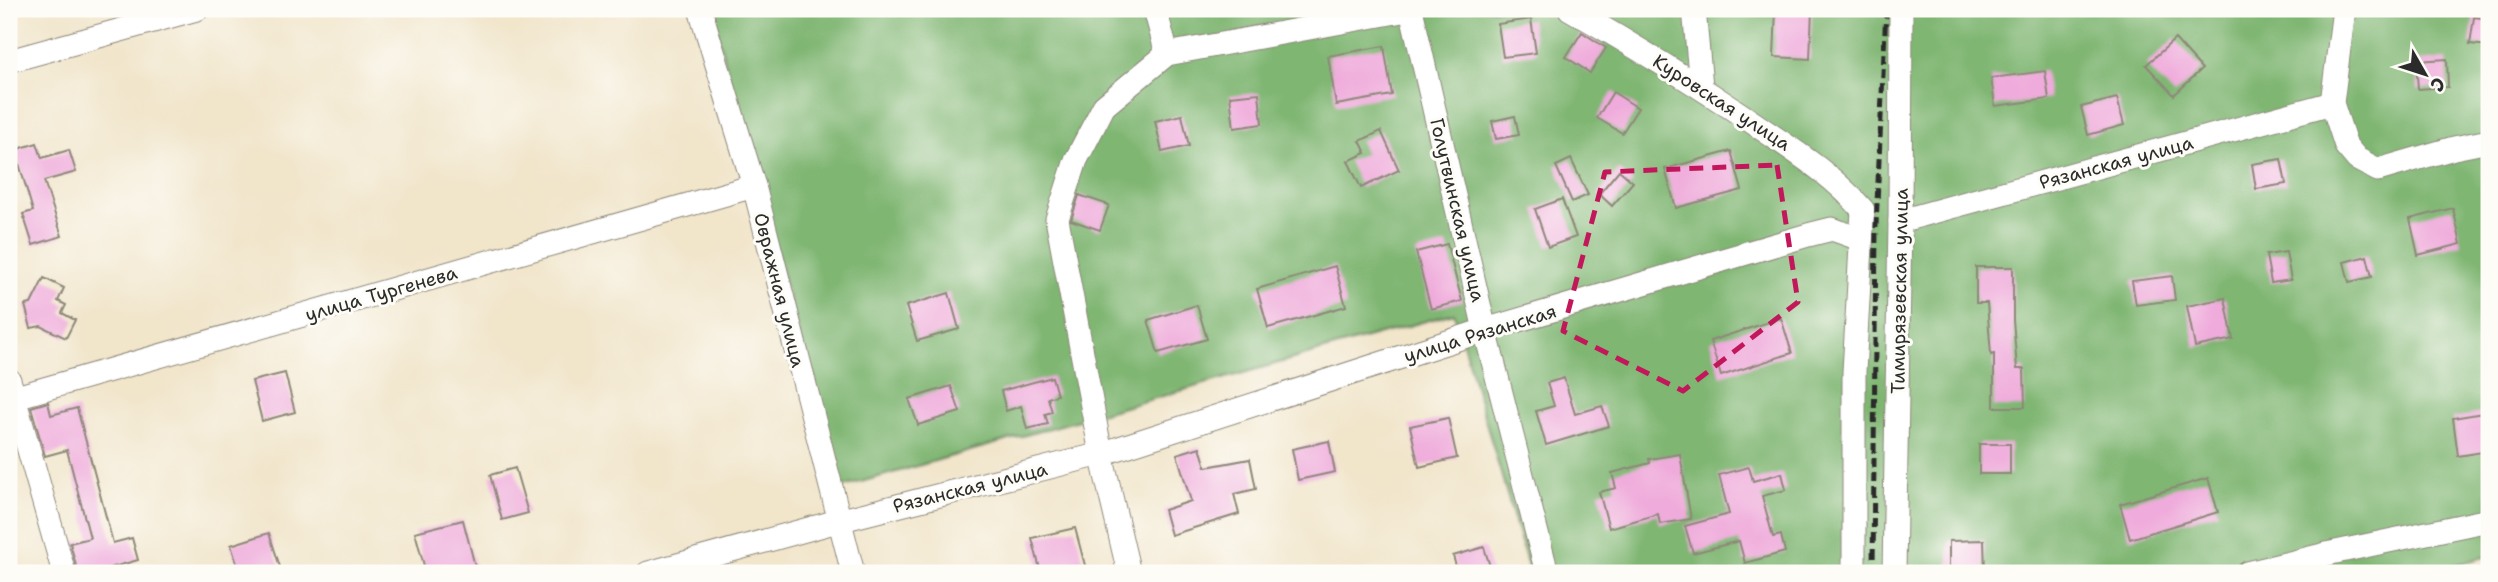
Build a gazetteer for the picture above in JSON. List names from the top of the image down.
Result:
{
  "streets": {
    "street": [
      "Куровская улица",
      "Рязанская улица",
      "Голутвинская улица",
      "Овражная улица",
      "Тимирязевская улица",
      "улица Тургенева",
      "улица Рязанская"
    ]
  },
  "crossings": [
    ["Куровская улица", "улица Рязанская"],
    ["Рязанская улица", "Овражная улица"],
    ["Рязанская улица", "Тимирязевская улица"],
    ["Рязанская улица", "улица Рязанская"],
    ["Голутвинская улица", "улица Рязанская"],
    ["Овражная улица", "улица Тургенева"]
  ],
  "north": "bottom right"
}
